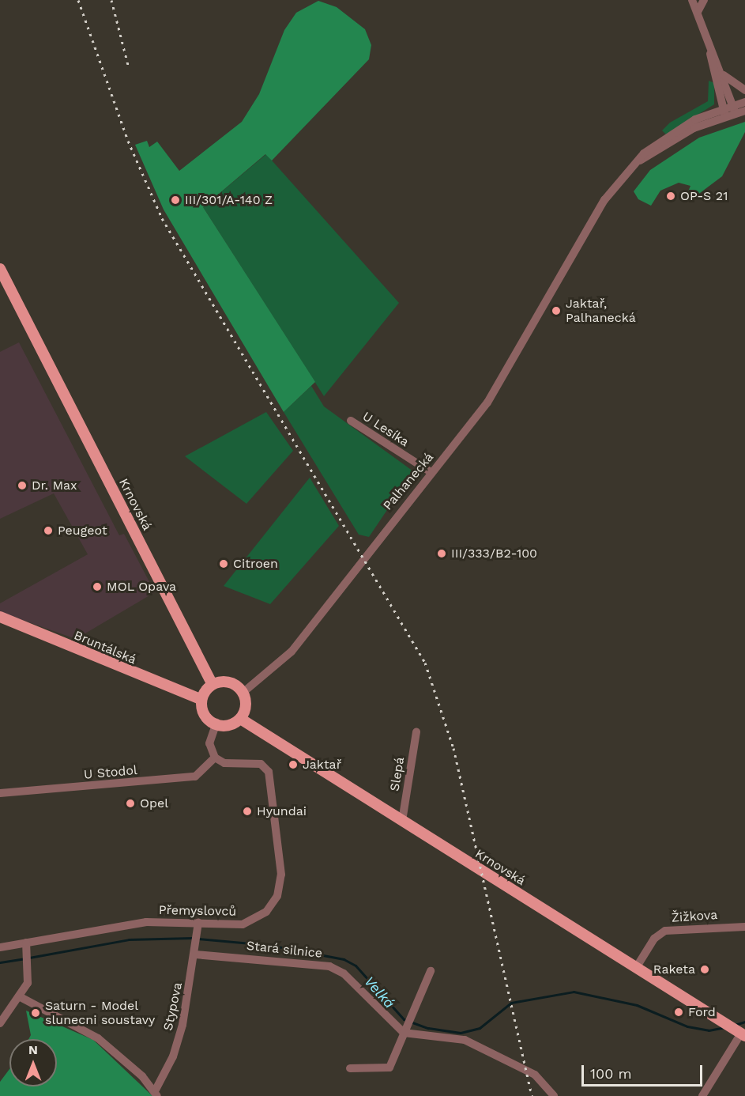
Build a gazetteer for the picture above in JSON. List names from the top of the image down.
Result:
{
  "streets": {
    "main road": ["Krnovská", "Bruntálská"],
    "street": [
      "U Lesíka",
      "Palhanecká",
      "U Stodol",
      "Slepá",
      "Přemyslovců",
      "Žižkova",
      "Stará silnice",
      "Stypova"
    ]
  },
  "crossings": [
    ["U Lesíka", "Palhanecká"],
    ["Palhanecká", "Krnovská"],
    ["Palhanecká", "Bruntálská"],
    ["Krnovská", "Bruntálská"],
    ["Krnovská", "Slepá"],
    ["Krnovská", "Žižkova"],
    ["U Stodol", "Přemyslovců"],
    ["Přemyslovců", "Stypova"],
    ["Stará silnice", "Stypova"]
  ],
  "water": ["Velká"],
  "places": [
    "OP-S 21",
    "III/301/A-140 Z",
    "Jaktař, Palhanecká",
    "Dr. Max",
    "Peugeot",
    "III/333/B2-100",
    "Citroen",
    "MOL Opava",
    "Jaktař",
    "Opel",
    "Hyundai",
    "Raketa",
    "Ford",
    "Saturn - Model slunecni soustavy"
  ],
  "scale_bar": "100 m",
  "north": "top"
}
